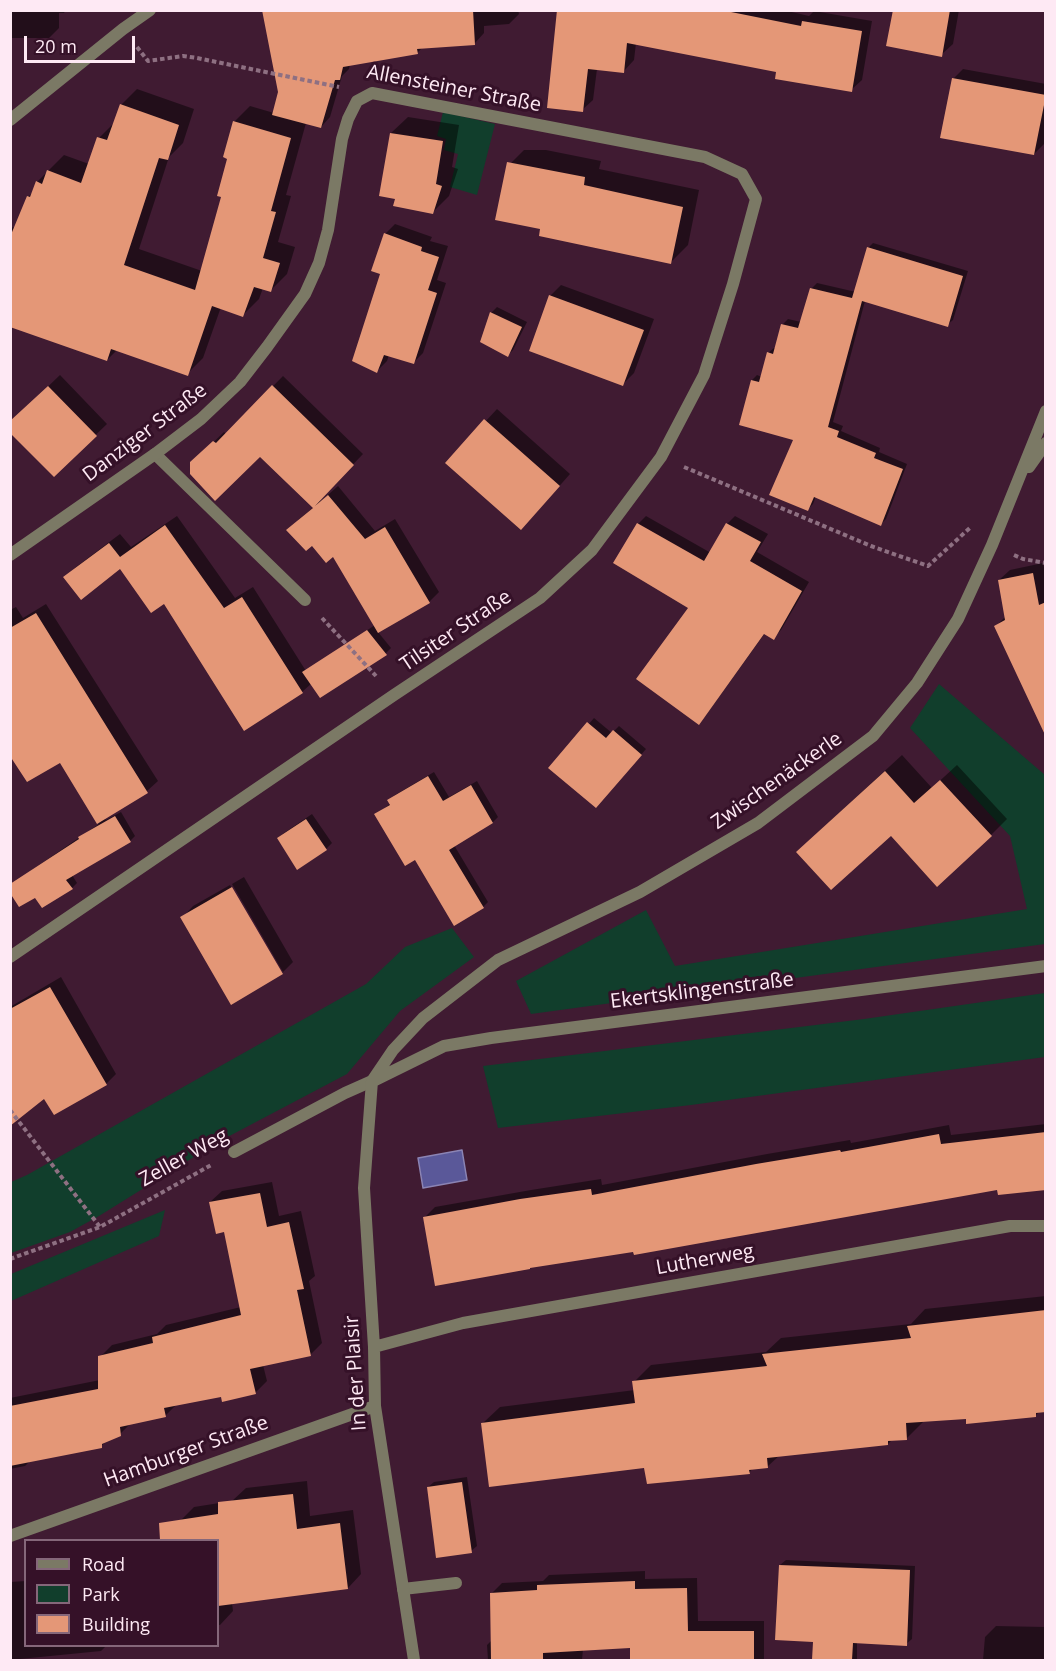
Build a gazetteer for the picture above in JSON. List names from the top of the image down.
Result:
{
  "streets": {
    "street": [
      "Allensteiner Straße",
      "Danziger Straße",
      "Tilsiter Straße",
      "Zwischenäckerle",
      "Ekertsklingenstraße",
      "Zeller Weg",
      "Lutherweg",
      "In der Plaisir",
      "Hamburger Straße"
    ]
  },
  "crossings": [
    ["Allensteiner Straße", "Danziger Straße"],
    ["Allensteiner Straße", "Tilsiter Straße"],
    ["Zwischenäckerle", "Ekertsklingenstraße"],
    ["Zwischenäckerle", "Zeller Weg"],
    ["Zwischenäckerle", "In der Plaisir"],
    ["Ekertsklingenstraße", "Zeller Weg"],
    ["Ekertsklingenstraße", "In der Plaisir"],
    ["Zeller Weg", "In der Plaisir"],
    ["Lutherweg", "In der Plaisir"],
    ["In der Plaisir", "Hamburger Straße"]
  ],
  "legend": ["Road", "Park", "Building"],
  "scale_bar": "20 m"
}
